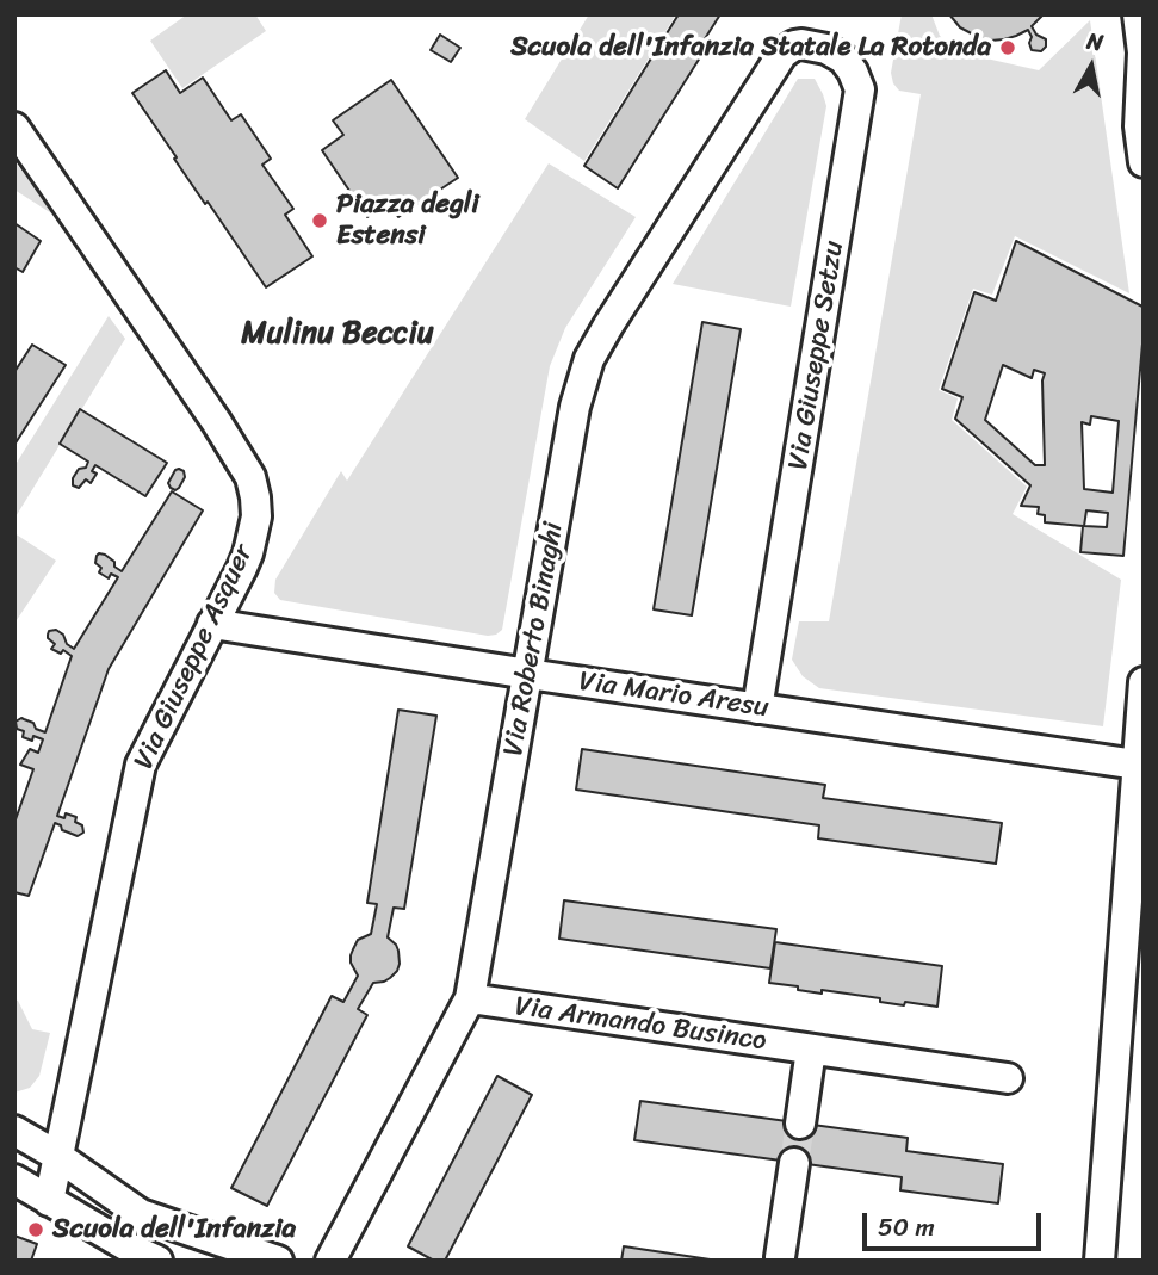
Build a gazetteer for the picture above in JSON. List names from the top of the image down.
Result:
{
  "streets": {
    "street": [
      "Via Giuseppe Setzu",
      "Via Roberto Binaghi",
      "Via Giuseppe Asquer",
      "Via Mario Aresu",
      "Via Armando Businco"
    ]
  },
  "crossings": [
    ["Via Giuseppe Setzu", "Via Roberto Binaghi"],
    ["Via Giuseppe Setzu", "Via Mario Aresu"],
    ["Via Roberto Binaghi", "Via Mario Aresu"],
    ["Via Roberto Binaghi", "Via Armando Businco"],
    ["Via Giuseppe Asquer", "Via Mario Aresu"]
  ],
  "districts": ["Mulinu Becciu"],
  "places": ["Scuola dell'Infanzia Statale La Rotonda", "Piazza degli Estensi", "Scuola dell'Infanzia"],
  "scale_bar": "50 m",
  "north": "top"
}
